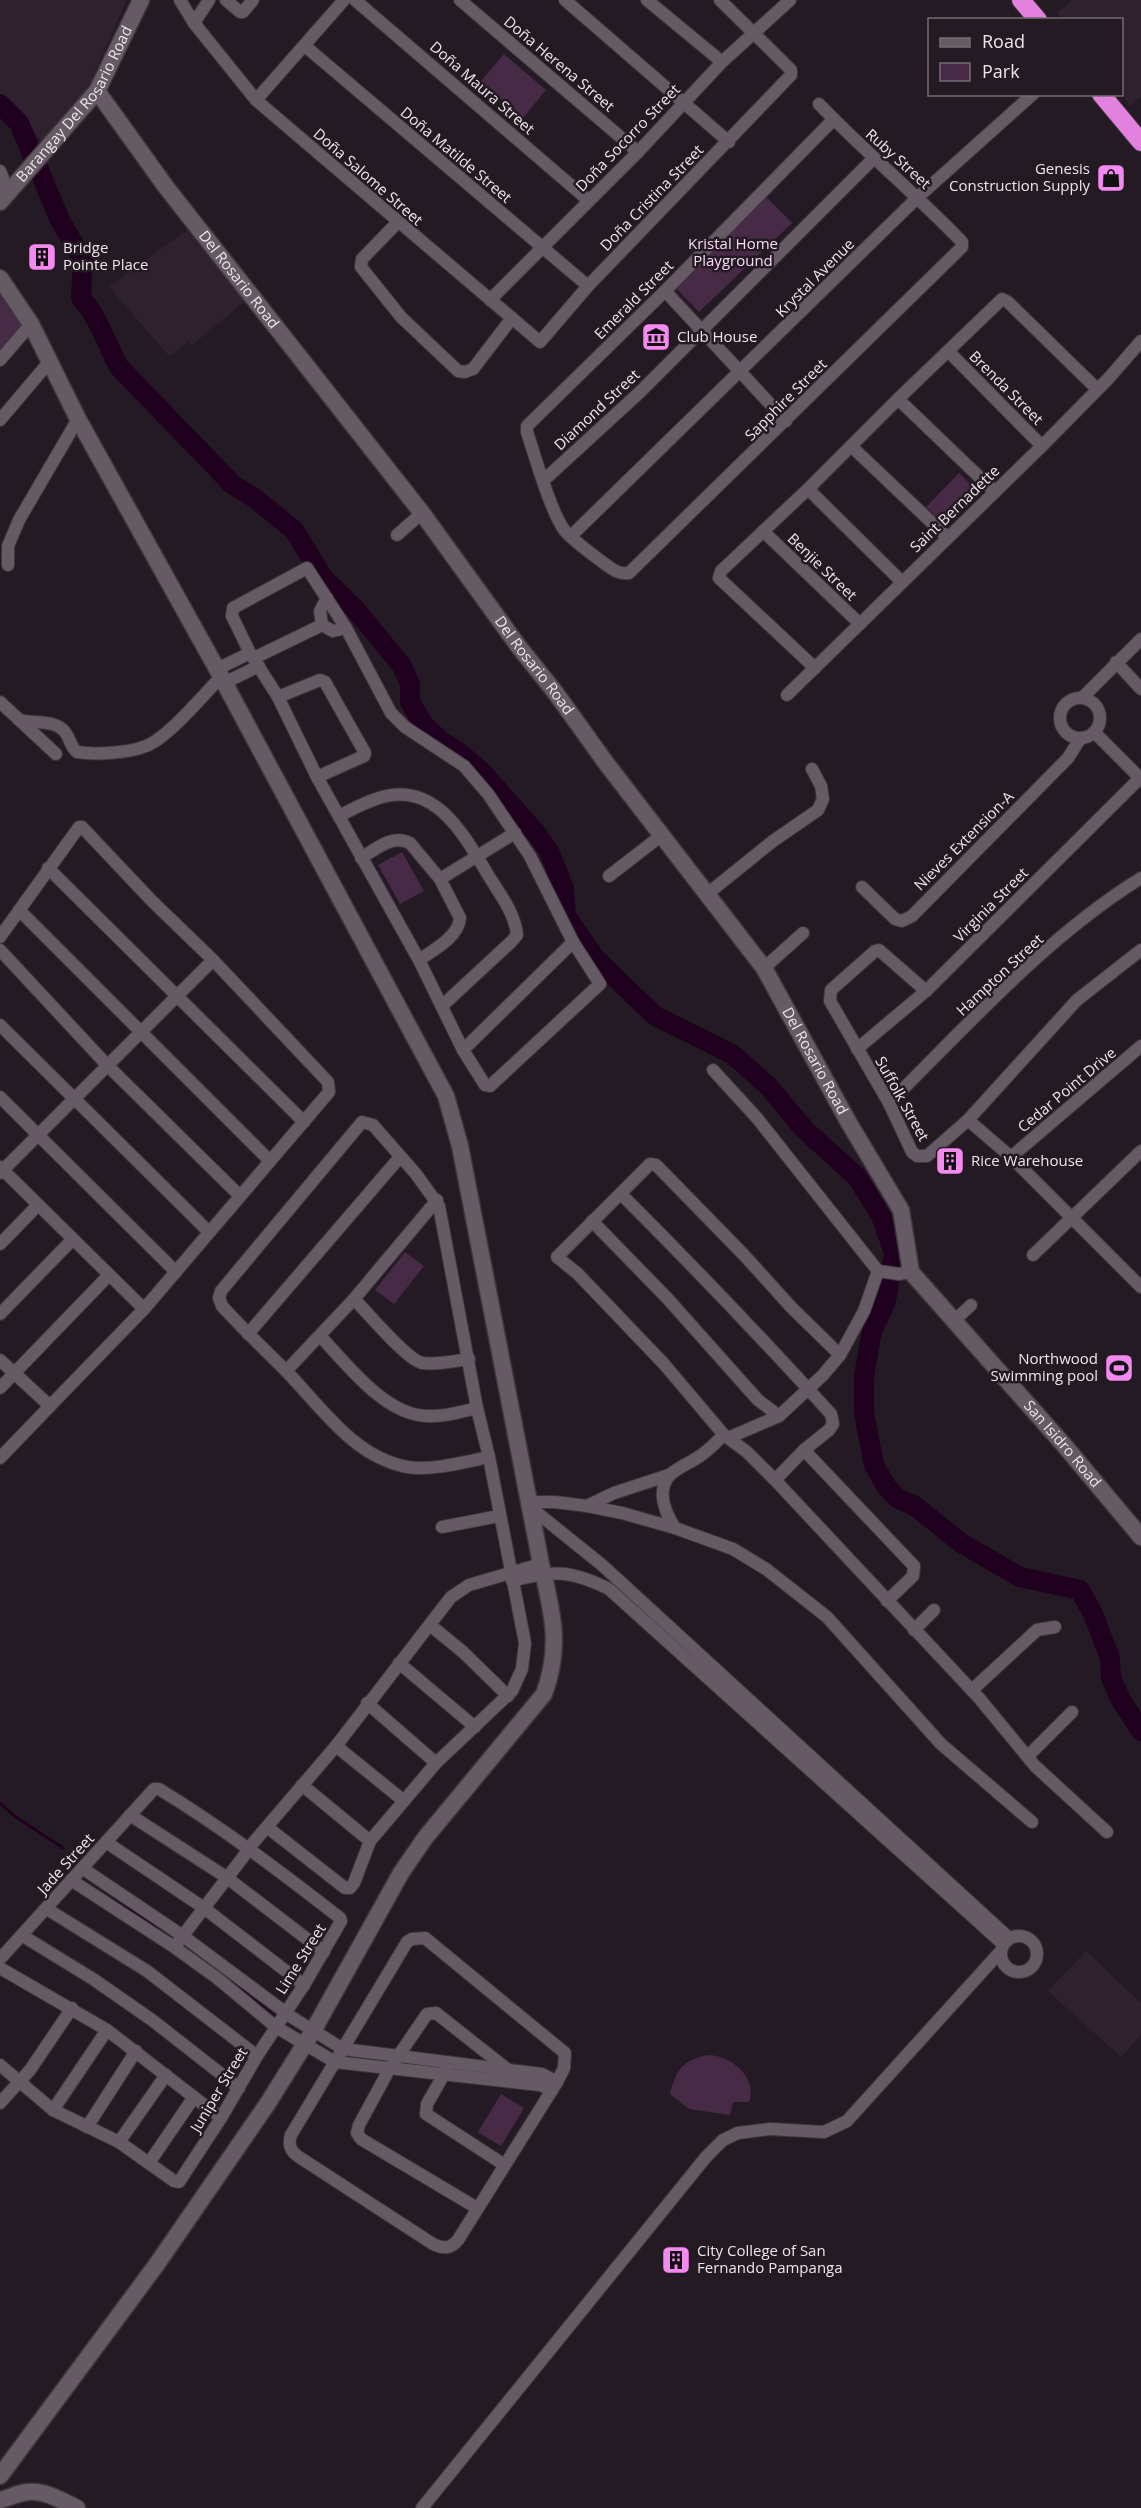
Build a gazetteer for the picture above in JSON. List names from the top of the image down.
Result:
{
  "streets": {
    "street": [
      "Doña Herena Street",
      "Doña Maura Street",
      "Barangay Del Rosario Road",
      "Doña Socorro Street",
      "Doña Matilde Street",
      "Ruby Street",
      "Doña Salome Street",
      "Doña Cristina Street",
      "Krystal Avenue",
      "Del Rosario Road",
      "Emerald Street",
      "Brenda Street",
      "Sapphire Street",
      "Diamond Street",
      "Saint Bernadette",
      "Benjie Street",
      "Nieves Extension-A",
      "Virginia Street",
      "Hampton Street",
      "Cedar Point Drive",
      "Suffolk Street",
      "San Isidro Road",
      "Jade Street",
      "Lime Street",
      "Juniper Street"
    ]
  },
  "crossings": [
    ["Doña Herena Street", "Doña Socorro Street"],
    ["Doña Maura Street", "Doña Socorro Street"],
    ["Barangay Del Rosario Road", "Del Rosario Road"],
    ["Doña Socorro Street", "Doña Matilde Street"],
    ["Doña Socorro Street", "Doña Salome Street"],
    ["Doña Socorro Street", "Doña Cristina Street"],
    ["Doña Matilde Street", "Doña Cristina Street"],
    ["Ruby Street", "Krystal Avenue"],
    ["Ruby Street", "Emerald Street"],
    ["Ruby Street", "Sapphire Street"],
    ["Ruby Street", "Diamond Street"],
    ["Doña Salome Street", "Doña Cristina Street"],
    ["Krystal Avenue", "Sapphire Street"],
    ["Del Rosario Road", "San Isidro Road"],
    ["Emerald Street", "Diamond Street"],
    ["Brenda Street", "Saint Bernadette"],
    ["Saint Bernadette", "Benjie Street"],
    ["Virginia Street", "Suffolk Street"],
    ["Hampton Street", "Suffolk Street"],
    ["Jade Street", "Lime Street"],
    ["Lime Street", "Juniper Street"]
  ],
  "parks": ["Kristal Home Playground"],
  "places": {
    "shop": ["Genesis Construction Supply"],
    "building": ["Bridge Pointe Place", "Rice Warehouse", "City College of San Fernando Pampanga"],
    "museum": ["Club House"],
    "sports": ["Northwood Swimming pool"]
  },
  "legend": ["Road", "Park"]
}
